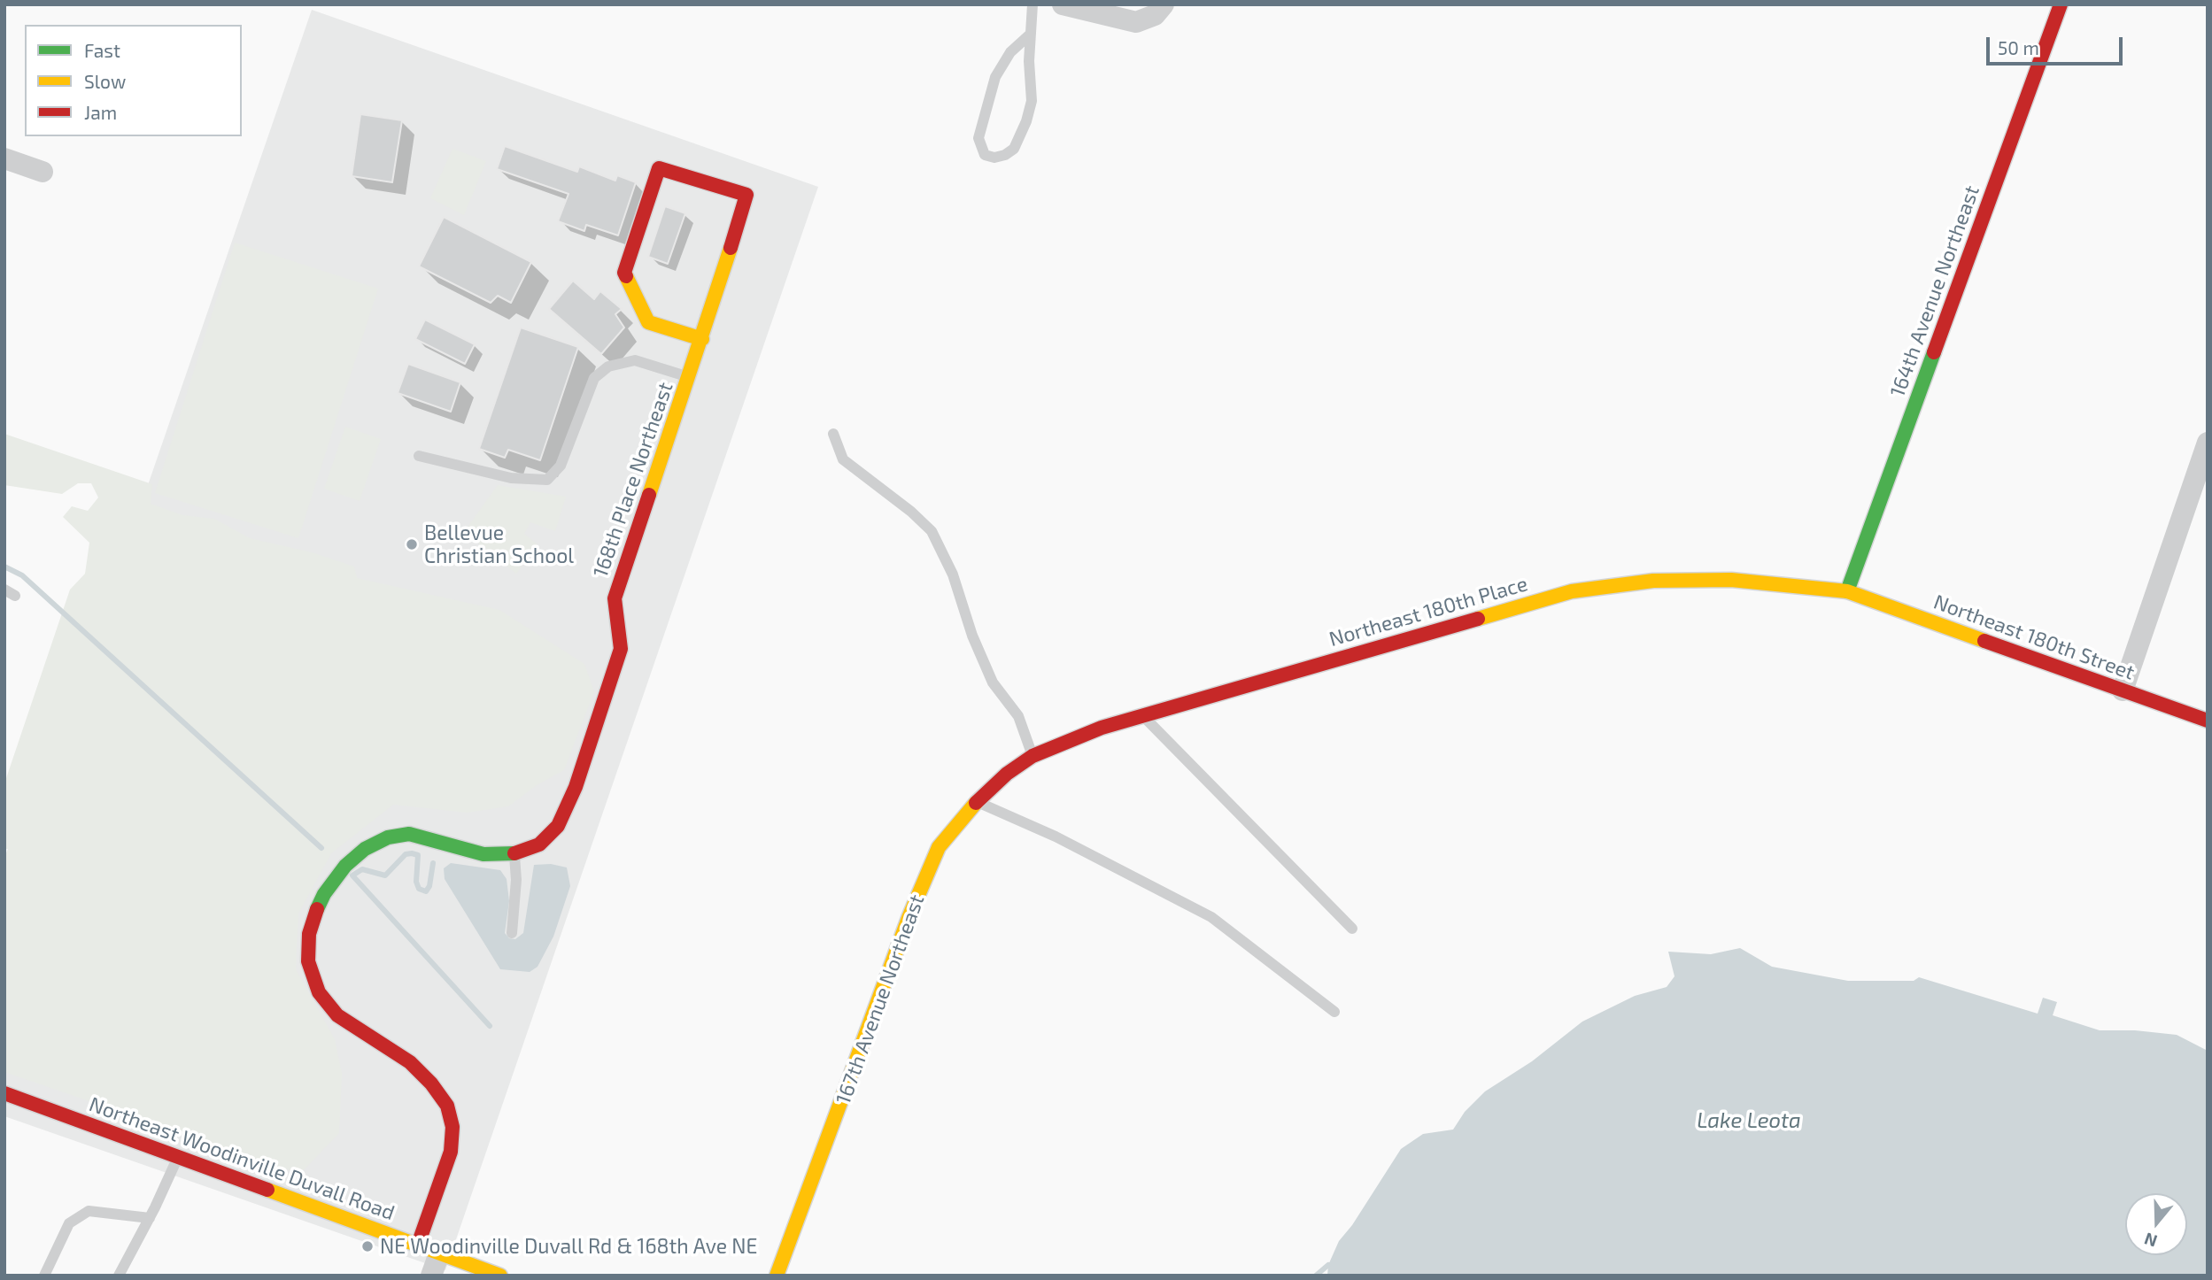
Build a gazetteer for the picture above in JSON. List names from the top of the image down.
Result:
{
  "streets": {
    "street": [
      "164th Avenue Northeast",
      "168th Place Northeast",
      "Northeast 180th Place",
      "Northeast 180th Street",
      "167th Avenue Northeast",
      "Northeast Woodinville Duvall Road"
    ]
  },
  "crossings": [
    ["164th Avenue Northeast", "Northeast 180th Place"],
    ["164th Avenue Northeast", "Northeast 180th Street"],
    ["168th Place Northeast", "Northeast Woodinville Duvall Road"],
    ["Northeast 180th Place", "Northeast 180th Street"],
    ["Northeast 180th Place", "167th Avenue Northeast"]
  ],
  "water": ["Lake Leota"],
  "places": ["Bellevue Christian School", "NE Woodinville Duvall Rd & 168th Ave NE"],
  "legend": ["Fast", "Slow", "Jam"],
  "scale_bar": "50 m",
  "north": "bottom"
}
